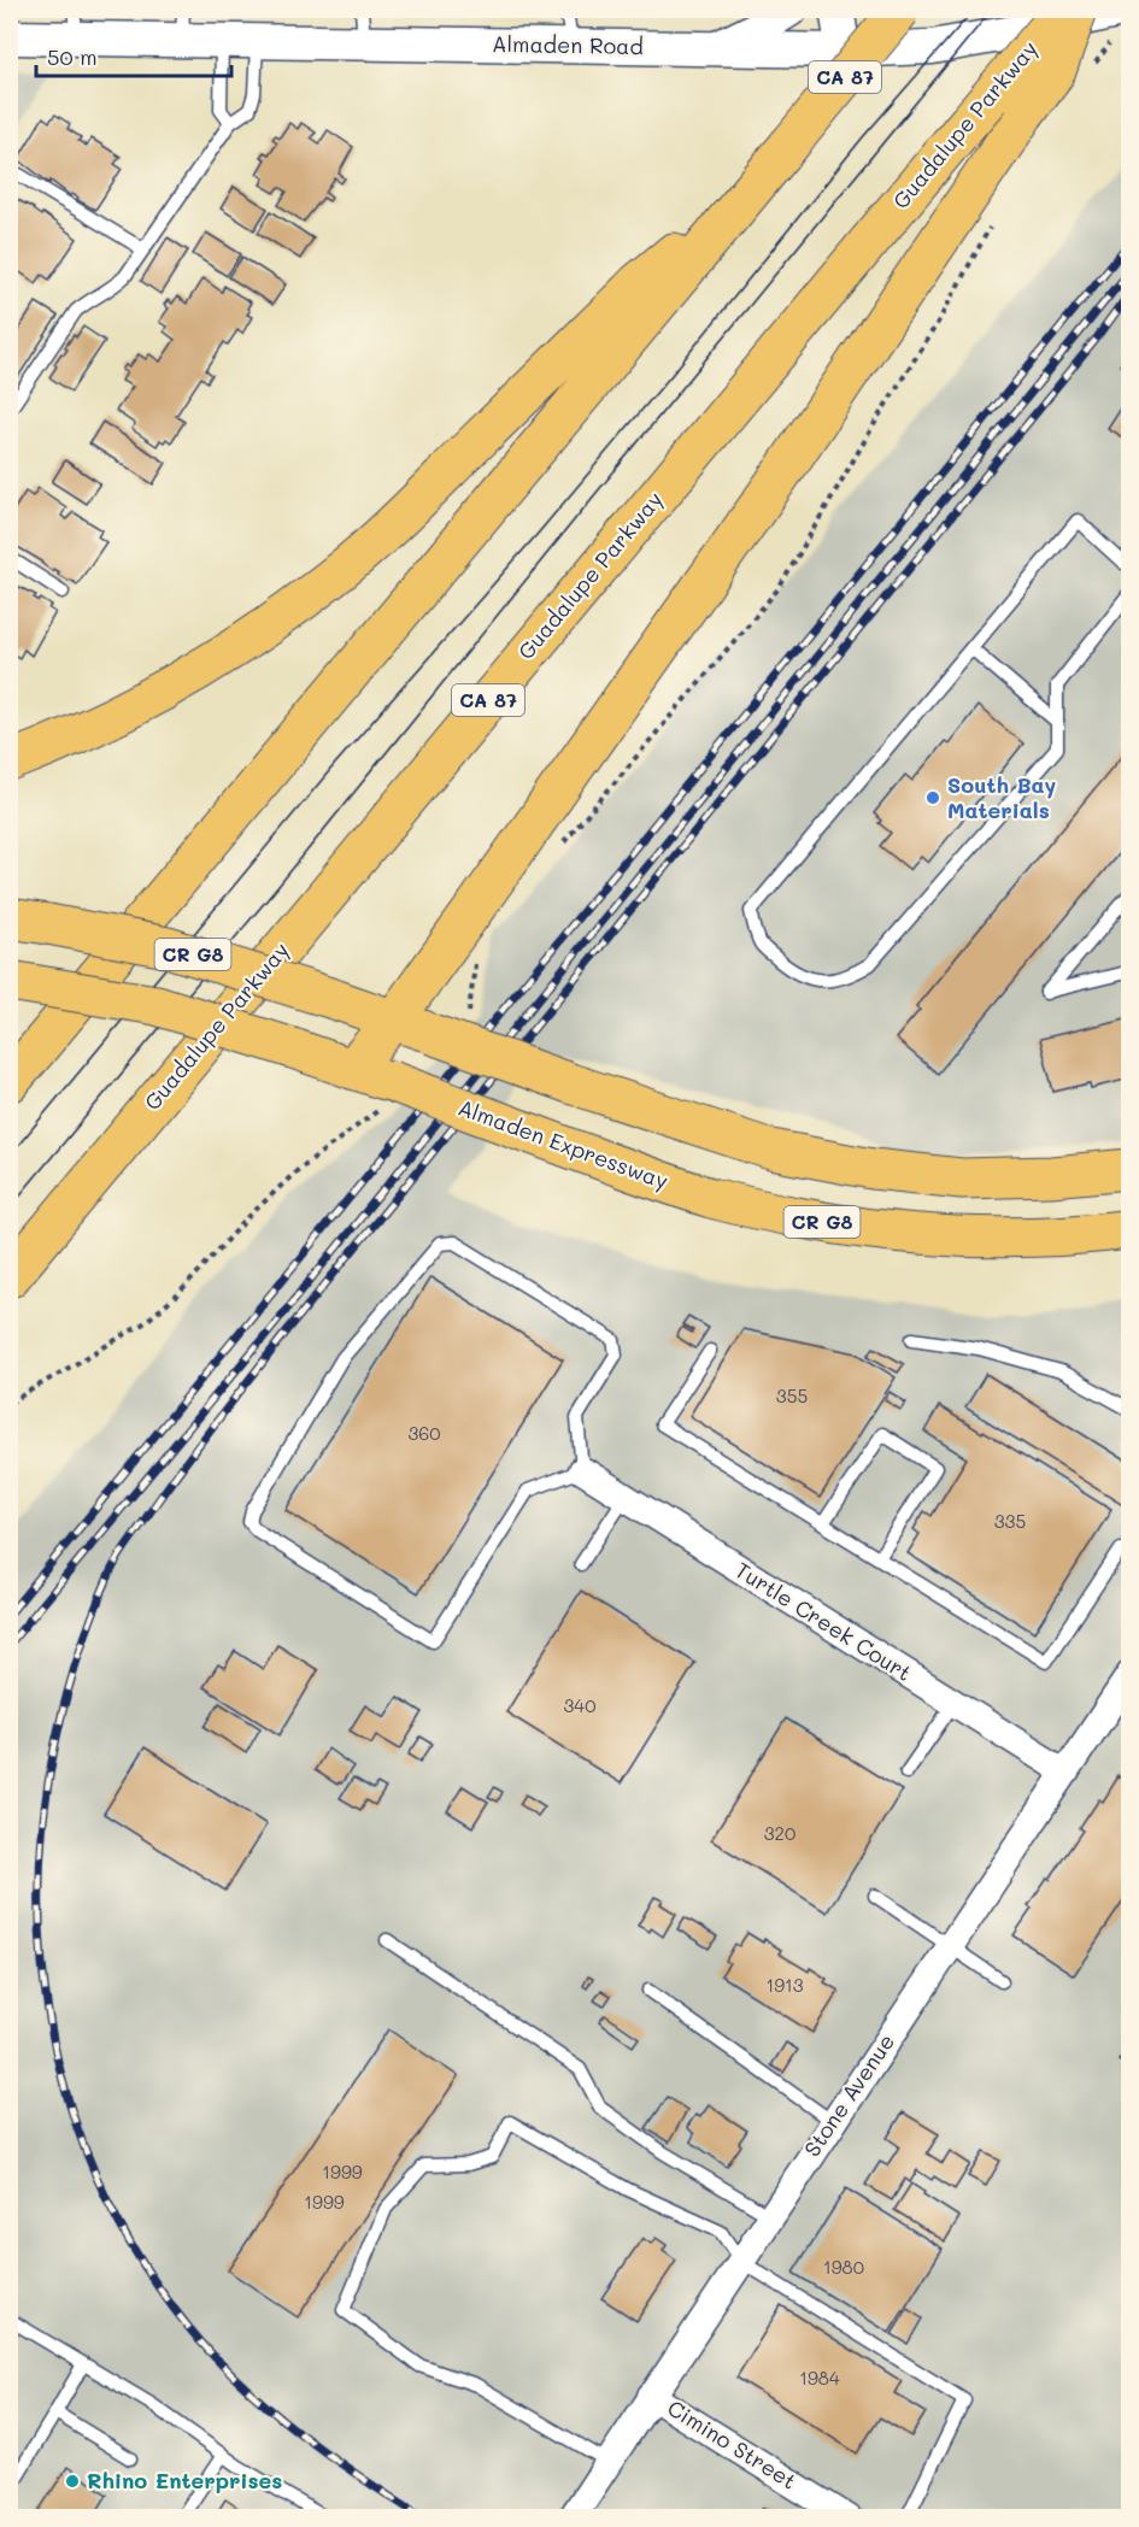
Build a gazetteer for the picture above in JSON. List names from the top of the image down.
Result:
{
  "streets": {
    "main road": [
      "CA 87",
      "Guadalupe Parkway",
      "CR G8",
      "Almaden Expressway"
    ],
    "street": [
      "Almaden Road",
      "Turtle Creek Court",
      "Stone Avenue",
      "Cimino Street"
    ]
  },
  "crossings": [
    ["Turtle Creek Court", "Stone Avenue"],
    ["Stone Avenue", "Cimino Street"]
  ],
  "places": ["South Bay Materials", "Rhino Enterprises"],
  "house_numbers": [
    "355",
    "360",
    "335",
    "340",
    "320",
    "1913",
    "1999",
    "1999",
    "1980",
    "1984"
  ],
  "scale_bar": "50 m"
}
